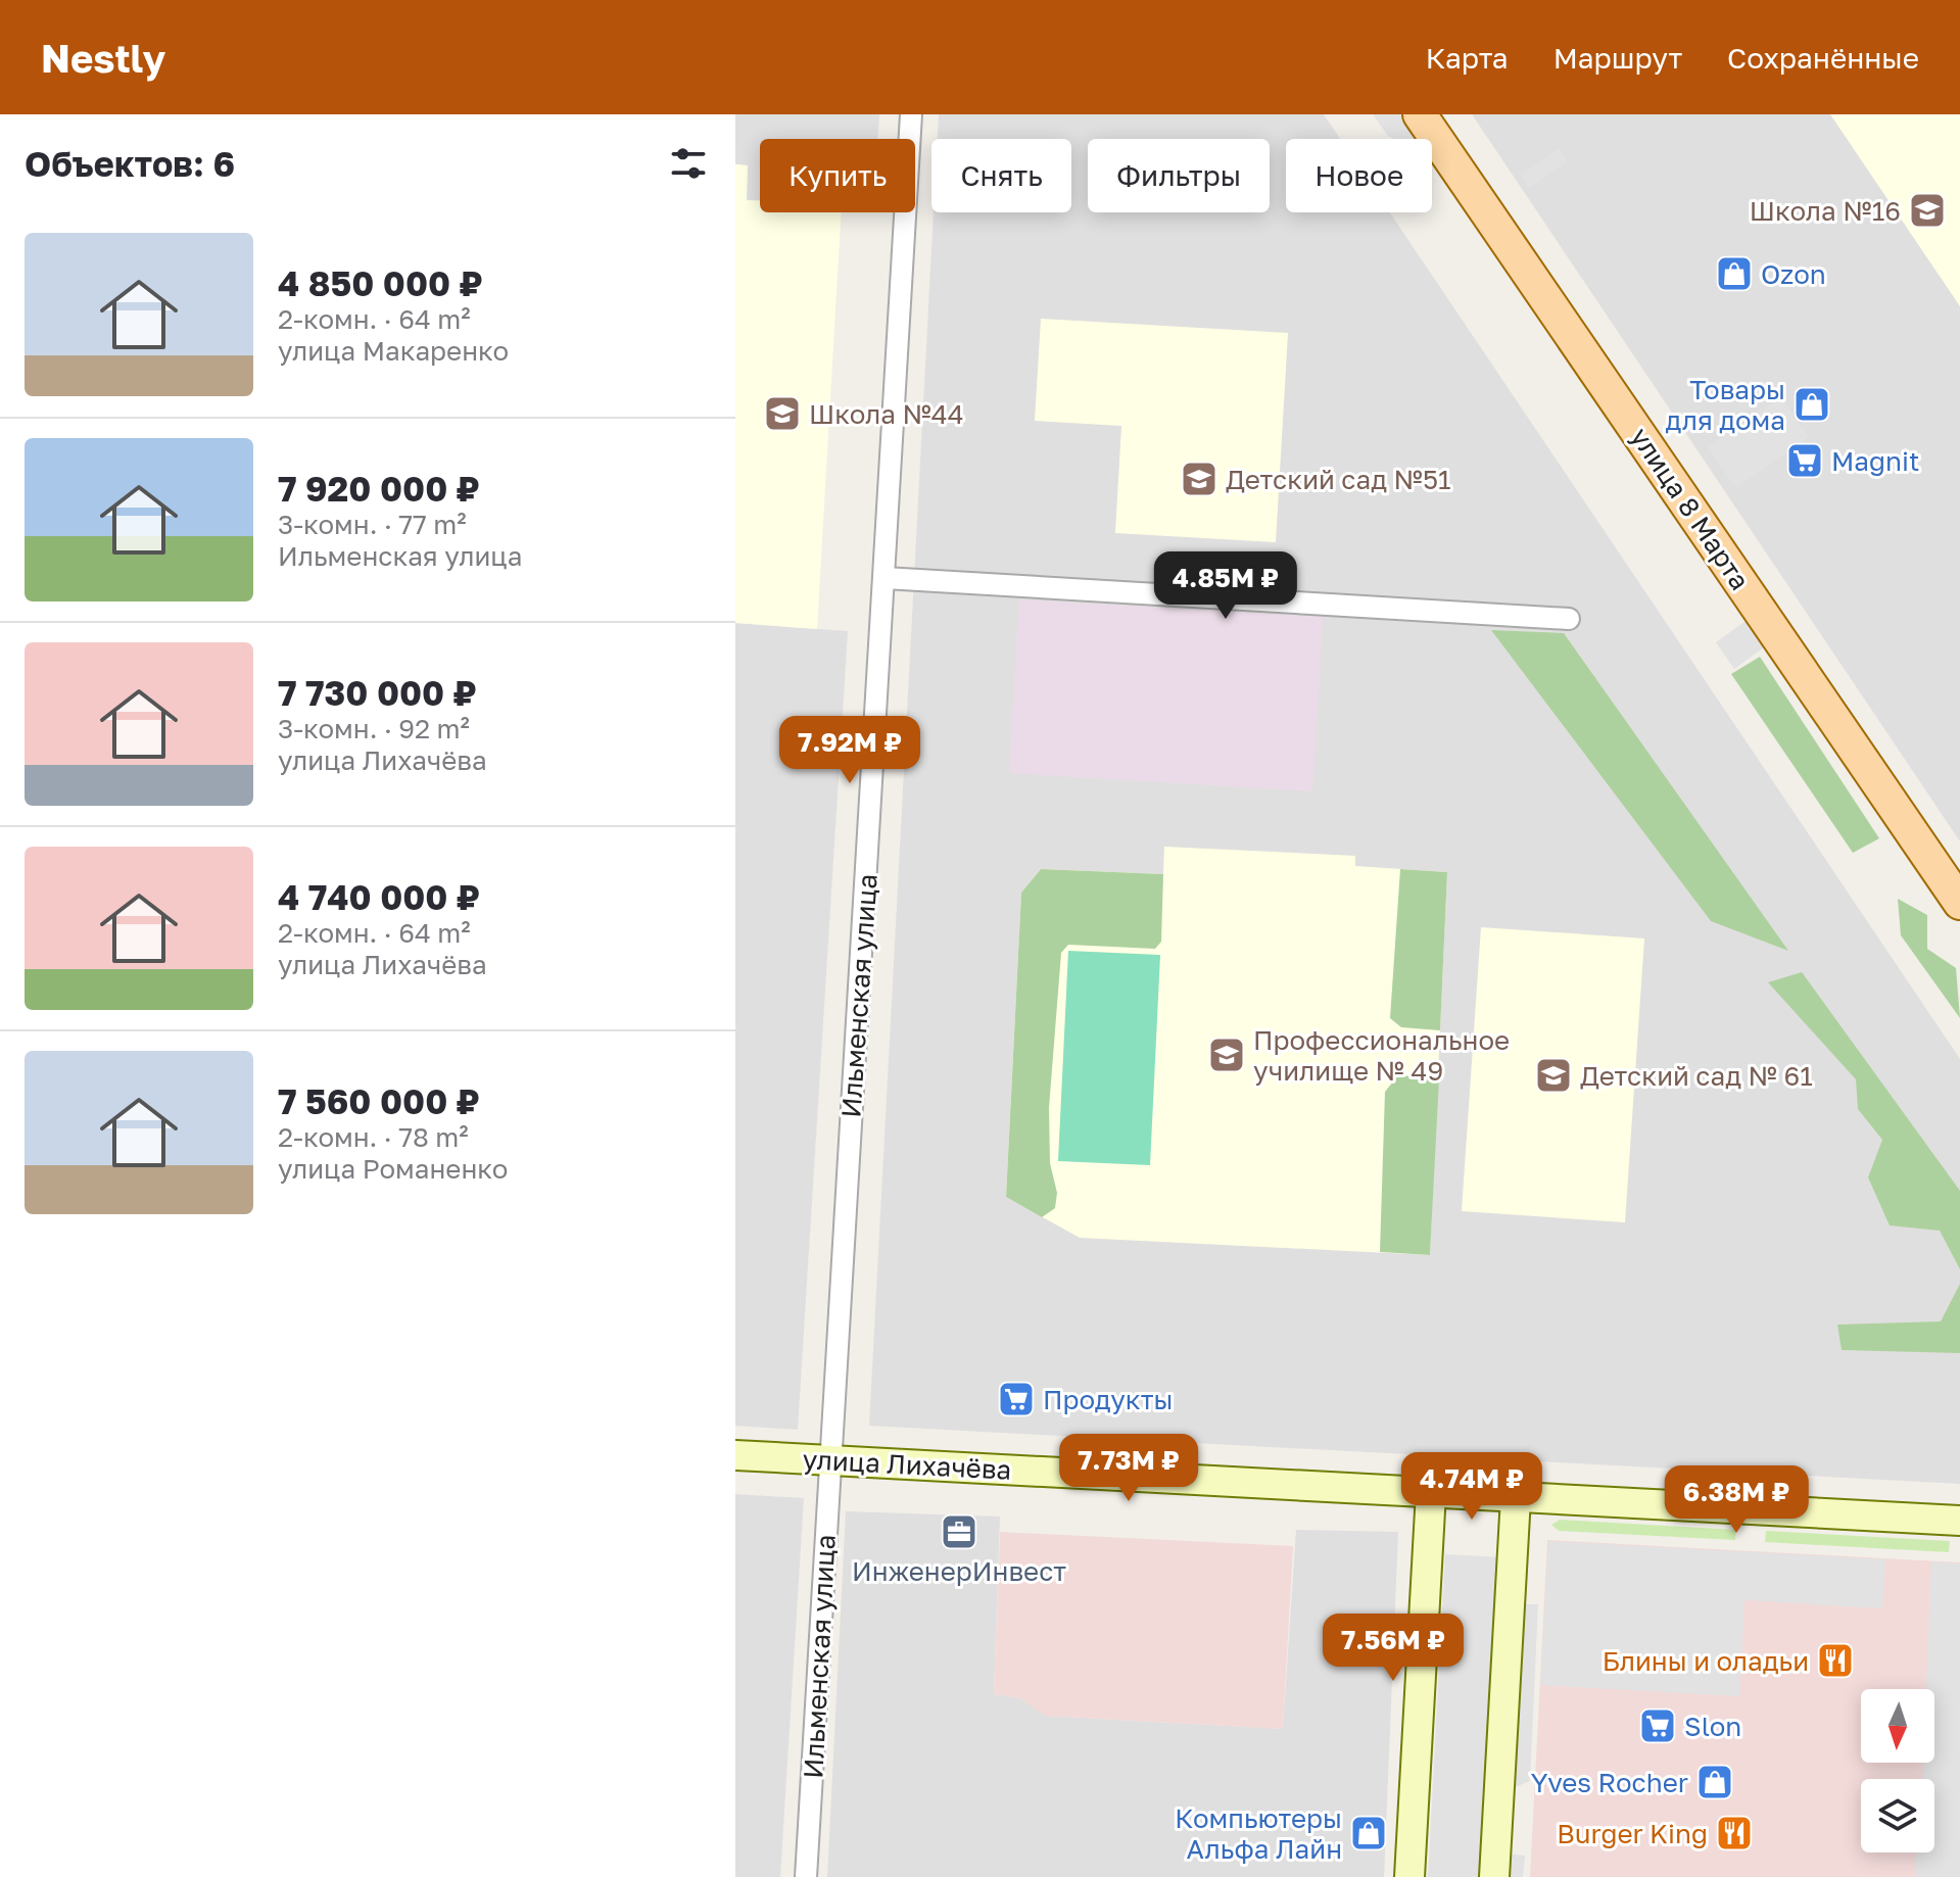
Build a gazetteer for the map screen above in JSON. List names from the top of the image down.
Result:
{
  "streets": {
    "main road": ["улица 8 Марта", "улица Лихачёва"],
    "street": ["Ильменская улица"]
  },
  "crossings": [
    ["Ильменская улица", "улица Лихачёва"]
  ],
  "places": {
    "school or university": [
      "Школа №16",
      "Школа №44",
      "Детский сад №51",
      "Профессиональное училище № 49",
      "Детский сад № 61"
    ],
    "shop": [
      "Ozon",
      "Товары для дома",
      "Yves Rocher",
      "Компьютеры Альфа Лайн"
    ],
    "supermarket": ["Magnit", "Продукты", "Slon"],
    "office": ["ИнженерИнвест"],
    "restaurant": ["Блины и оладьи", "Burger King"]
  },
  "north": "bottom",
  "page": {
    "header": "Nestly",
    "nav": ["Карта", "Маршрут", "Сохранённые"],
    "heading": "Объектов: 6",
    "chip": [
      "Купить",
      "Снять",
      "Фильтры",
      "Новое"
    ],
    "list": [
      {
        "name": "4 850 000 ₽",
        "note": "2-комн. · 64 m² · улица Макаренко"
      },
      {
        "name": "7 920 000 ₽",
        "note": "3-комн. · 77 m² · Ильменская улица"
      },
      {
        "name": "7 730 000 ₽",
        "note": "3-комн. · 92 m² · улица Лихачёва"
      },
      {
        "name": "4 740 000 ₽",
        "note": "2-комн. · 64 m² · улица Лихачёва"
      },
      {
        "name": "7 560 000 ₽",
        "note": "2-комн. · 78 m² · улица Романенко"
      }
    ],
    "price": [
      "4.85M ₽",
      "7.92M ₽",
      "7.73M ₽",
      "4.74M ₽",
      "6.38M ₽",
      "7.56M ₽"
    ]
  }
}
